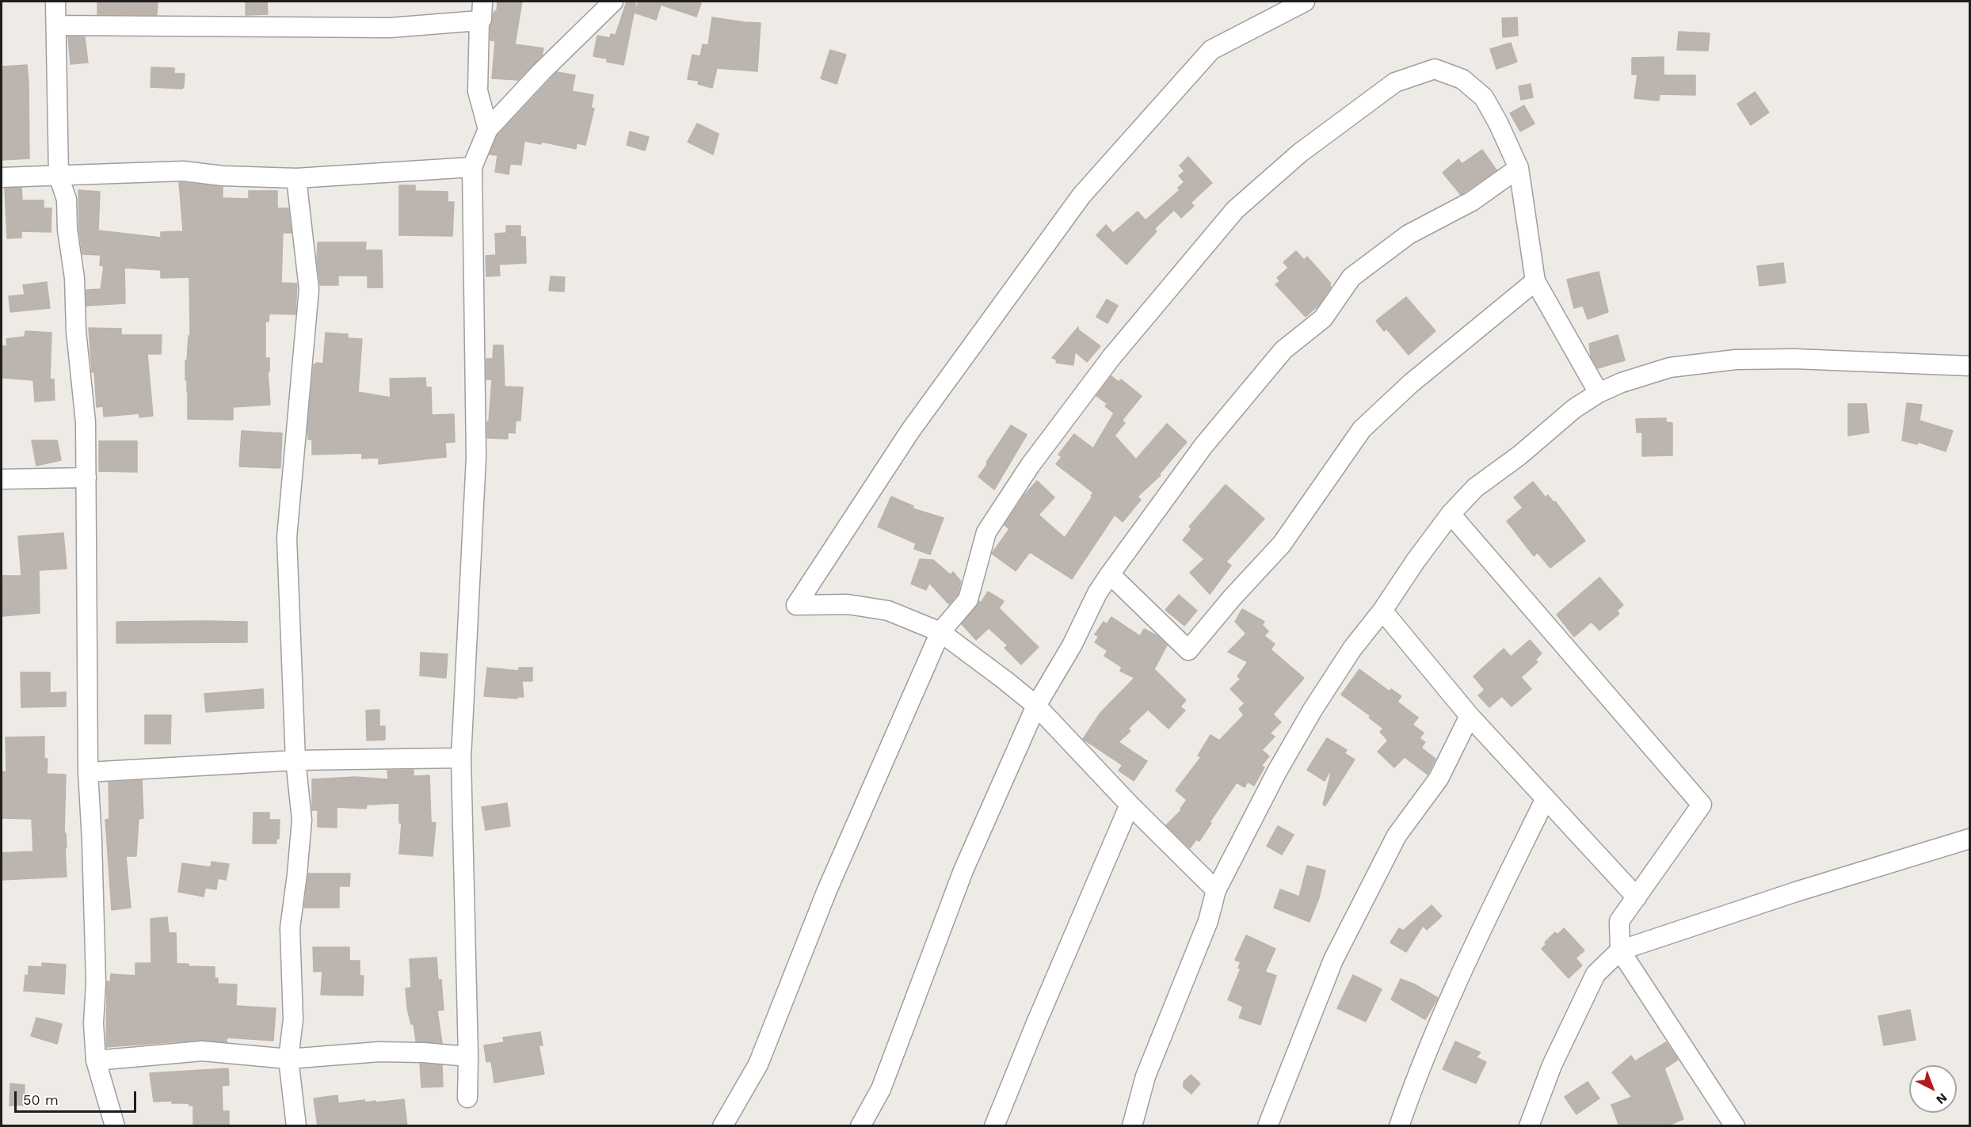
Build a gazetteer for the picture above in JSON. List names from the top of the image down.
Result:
{
  "scale_bar": "50 m",
  "north": "bottom right"
}
